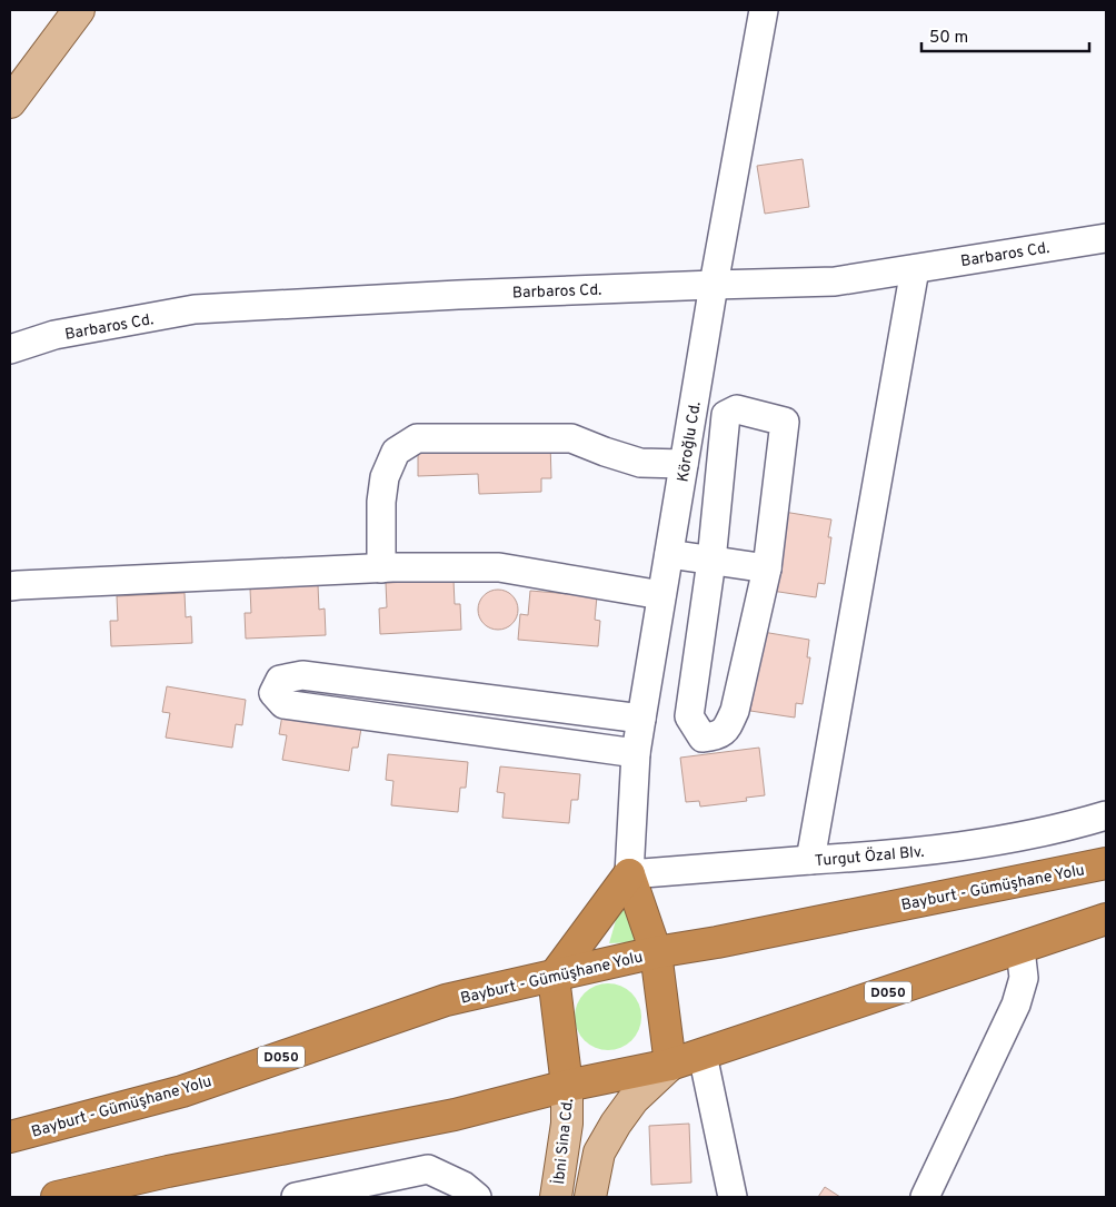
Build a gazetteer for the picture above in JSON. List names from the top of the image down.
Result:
{
  "streets": {
    "highway": ["Bayburt - Gümüşhane Yolu", "D050"],
    "main road": ["İbni Sina Cd."],
    "street": ["Barbaros Cd.", "Köroğlu Cd.", "Turgut Özal Blv."]
  },
  "crossings": [
    ["Barbaros Cd.", "Köroğlu Cd."],
    ["Köroğlu Cd.", "Turgut Özal Blv."],
    ["D050", "İbni Sina Cd."]
  ],
  "scale_bar": "50 m"
}
